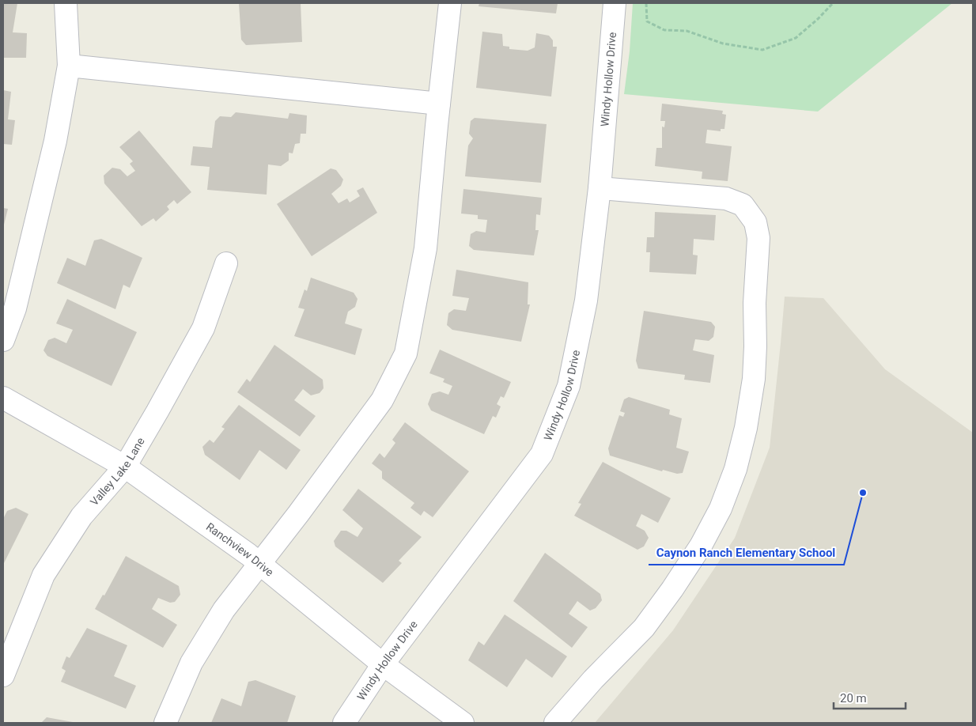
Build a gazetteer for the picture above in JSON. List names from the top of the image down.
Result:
{
  "streets": {
    "street": ["Windy Hollow Drive", "Valley Lake Lane", "Ranchview Drive"]
  },
  "crossings": [
    ["Windy Hollow Drive", "Ranchview Drive"],
    ["Valley Lake Lane", "Ranchview Drive"]
  ],
  "places": ["Caynon Ranch Elementary School"],
  "scale_bar": "20 m"
}
